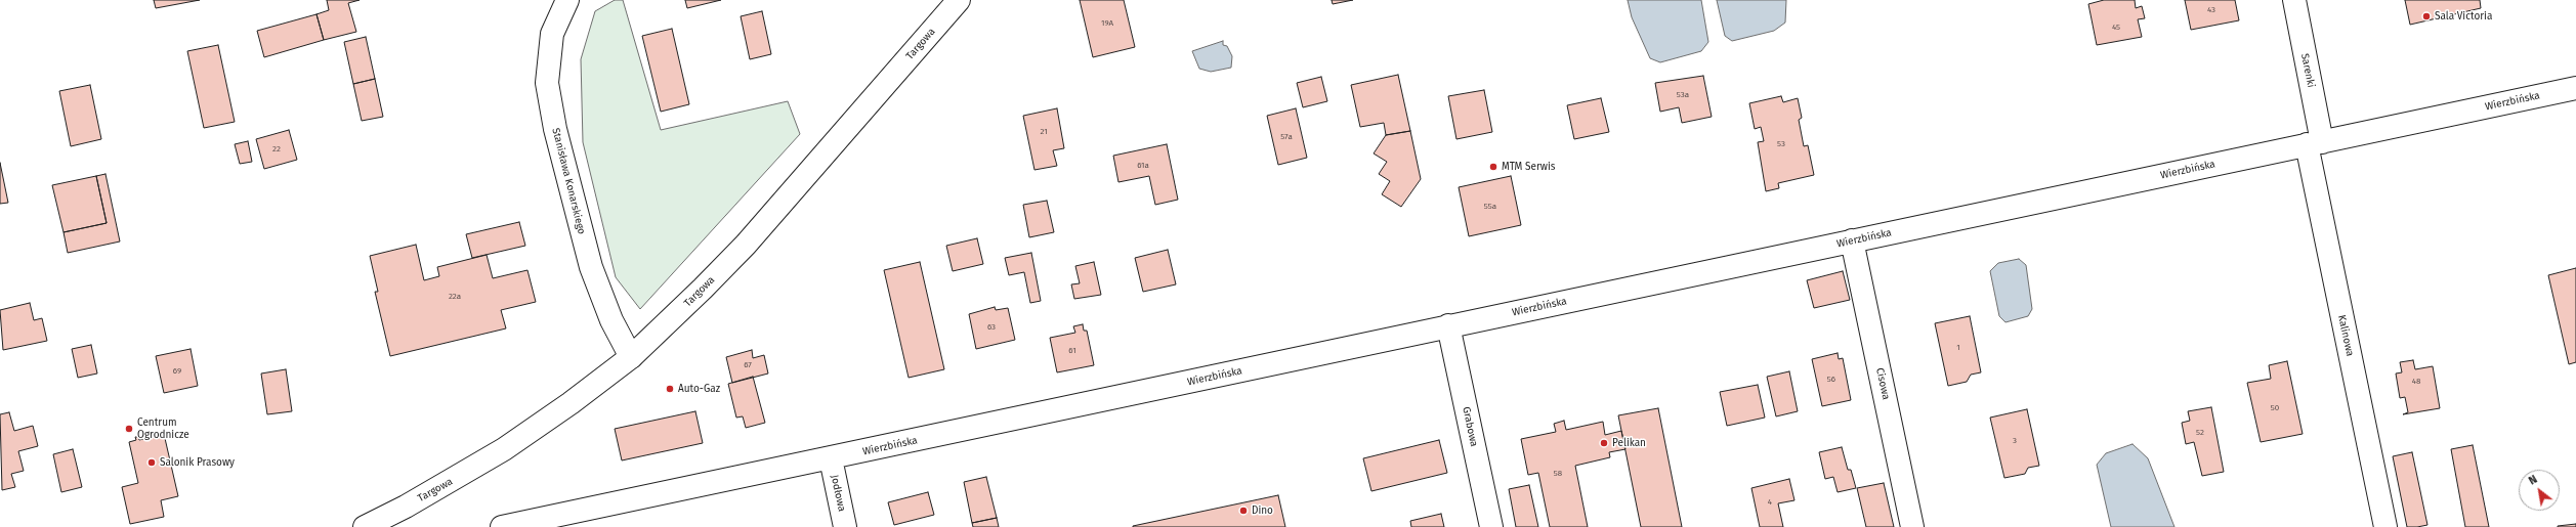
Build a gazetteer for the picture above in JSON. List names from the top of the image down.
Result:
{
  "streets": {
    "street": [
      "Targowa",
      "Sarenki",
      "Wierzbińska",
      "Stanisława Konarskiego",
      "Kalinowa",
      "Cisowa",
      "Grabowa",
      "Jodłowa"
    ]
  },
  "crossings": [
    ["Targowa", "Stanisława Konarskiego"],
    ["Sarenki", "Wierzbińska"],
    ["Sarenki", "Kalinowa"],
    ["Wierzbińska", "Kalinowa"],
    ["Wierzbińska", "Cisowa"],
    ["Wierzbińska", "Grabowa"],
    ["Wierzbińska", "Jodłowa"]
  ],
  "places": [
    "Sala Victoria",
    "MTM Serwis",
    "Auto-Gaz",
    "Centrum Ogrodnicze",
    "Pelikan",
    "Salonik Prasowy",
    "Dino"
  ],
  "house_numbers": [
    "43",
    "19A",
    "45",
    "53a",
    "21",
    "57a",
    "53",
    "22",
    "61a",
    "55a",
    "22a",
    "63",
    "1",
    "61",
    "67",
    "69",
    "56",
    "48",
    "50",
    "52",
    "3",
    "58",
    "4"
  ],
  "north": "top left"
}
